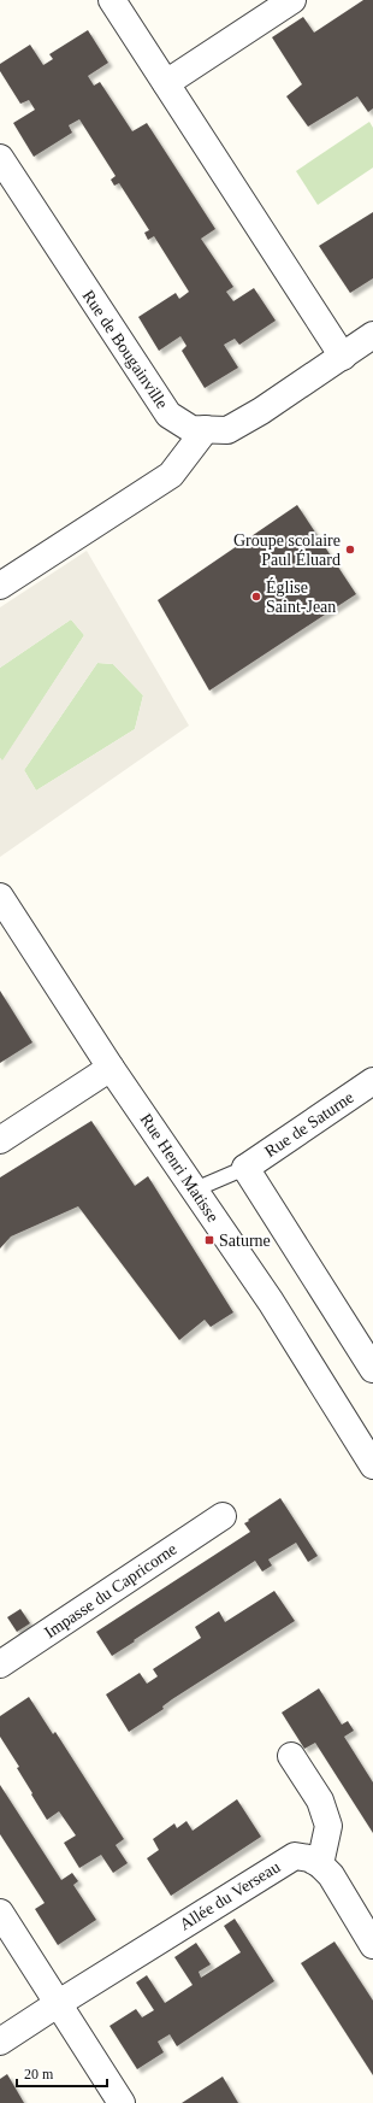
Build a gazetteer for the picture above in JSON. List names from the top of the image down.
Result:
{
  "streets": {
    "street": [
      "Rue de Bougainville",
      "Rue de Saturne",
      "Rue Henri Matisse",
      "Impasse du Capricorne",
      "Allée du Verseau"
    ]
  },
  "places": {
    "other": ["Groupe scolaire Paul Éluard", "Église Saint-Jean"],
    "transit": ["Saturne"]
  },
  "scale_bar": "20 m"
}
